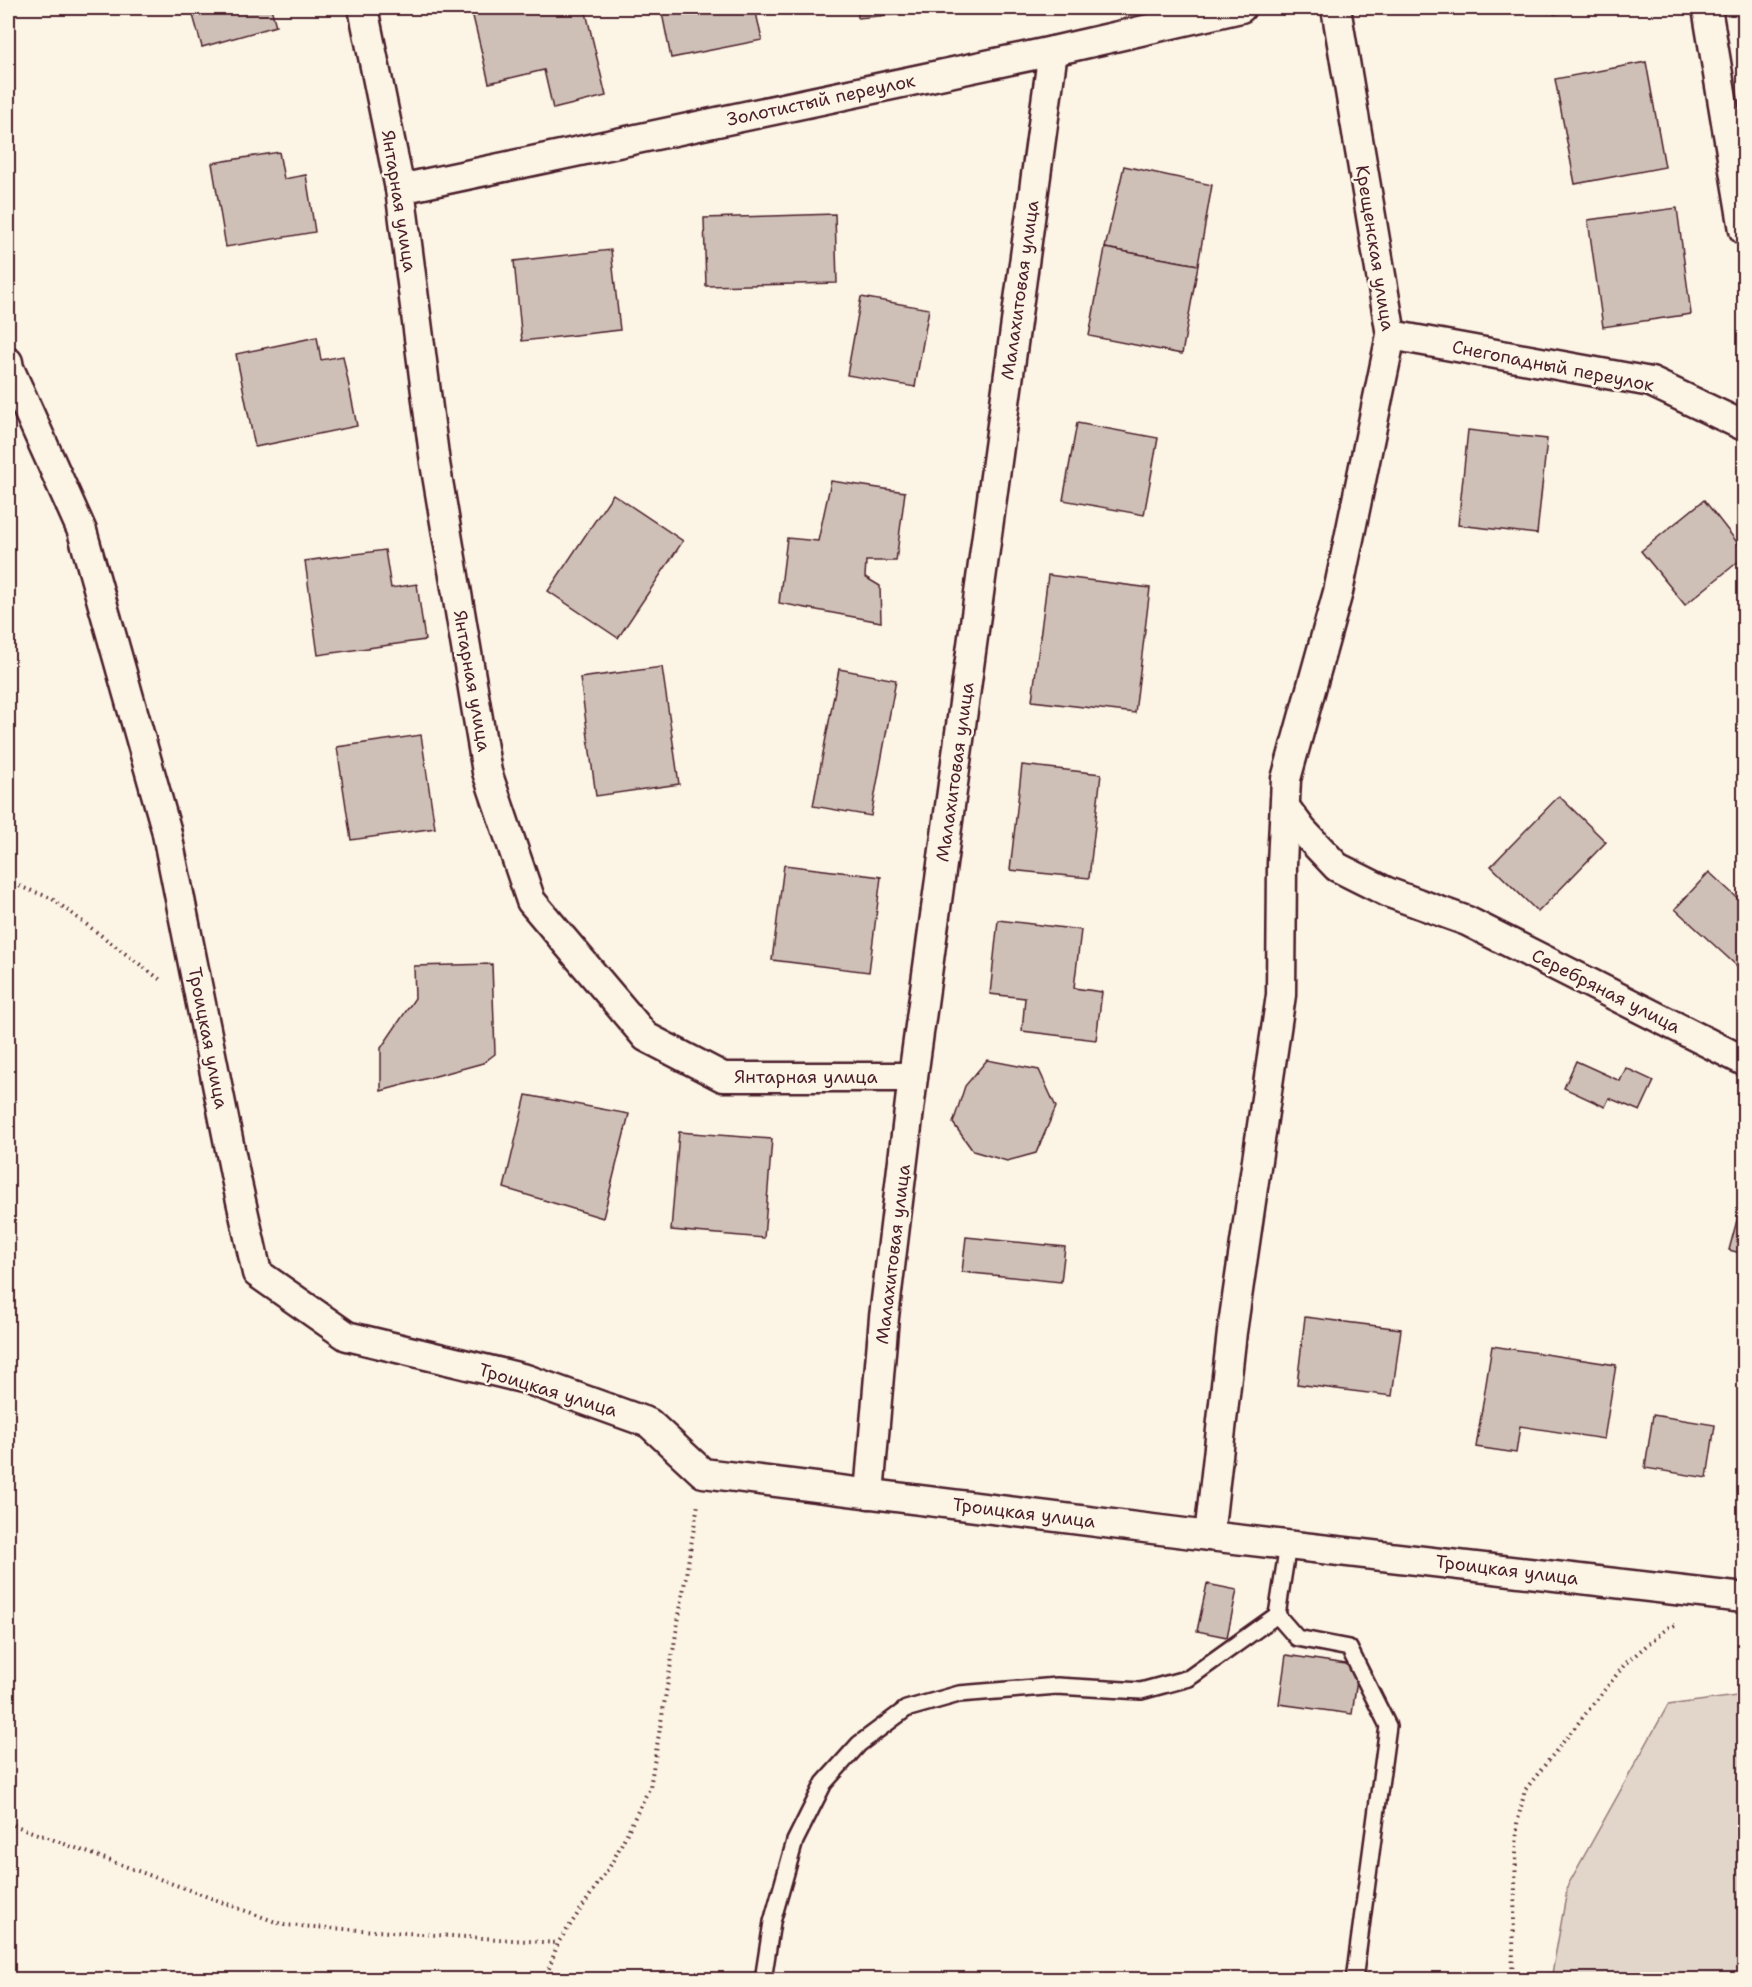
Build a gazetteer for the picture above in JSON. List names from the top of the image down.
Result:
{
  "streets": {
    "street": [
      "Золотистый переулок",
      "Янтарная улица",
      "Крещенская улица",
      "Малахитовая улица",
      "Снегопадный переулок",
      "Серебряная улица",
      "Троицкая улица"
    ]
  },
  "crossings": [
    ["Золотистый переулок", "Янтарная улица"],
    ["Золотистый переулок", "Малахитовая улица"],
    ["Янтарная улица", "Малахитовая улица"],
    ["Крещенская улица", "Снегопадный переулок"],
    ["Крещенская улица", "Серебряная улица"],
    ["Крещенская улица", "Троицкая улица"],
    ["Малахитовая улица", "Троицкая улица"]
  ]
}
